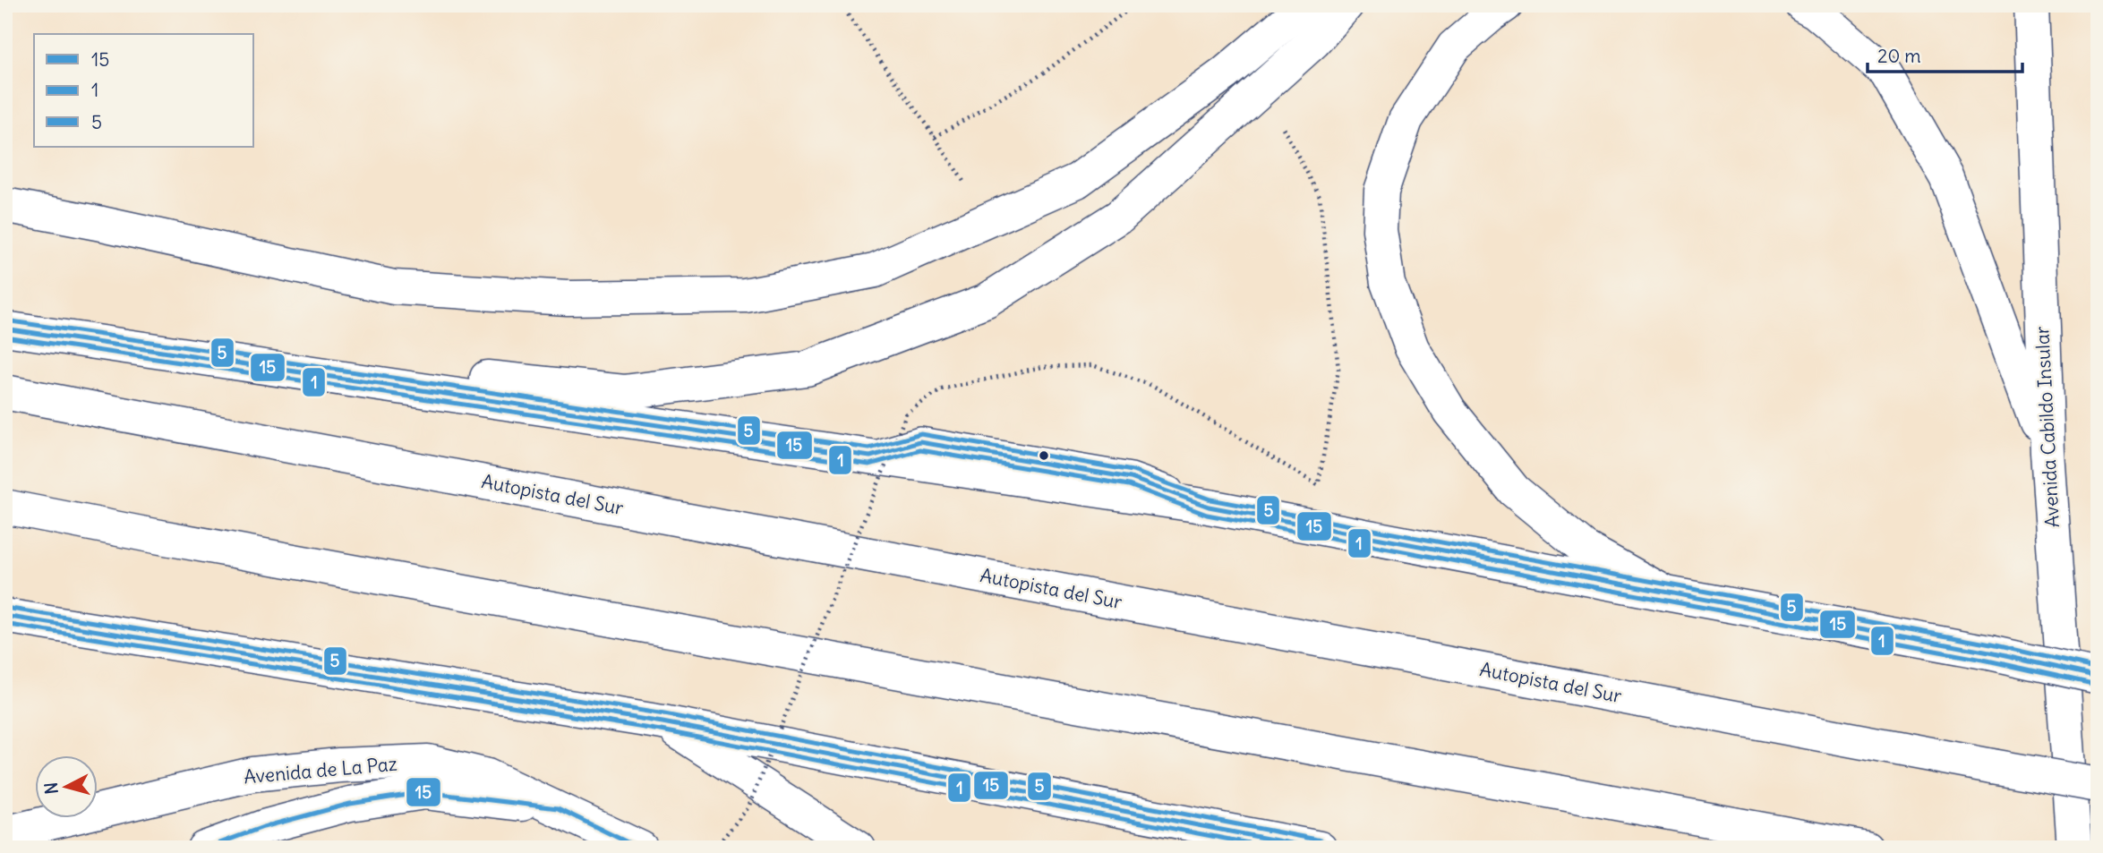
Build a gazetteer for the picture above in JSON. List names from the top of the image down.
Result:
{
  "streets": {
    "main road": ["Avenida Cabildo Insular", "Autopista del Sur", "Avenida de La Paz"]
  },
  "lines": ["transit line 5", "transit line 15", "transit line 1"],
  "legend": ["15", "1", "5"],
  "scale_bar": "20 m",
  "north": "left"
}
